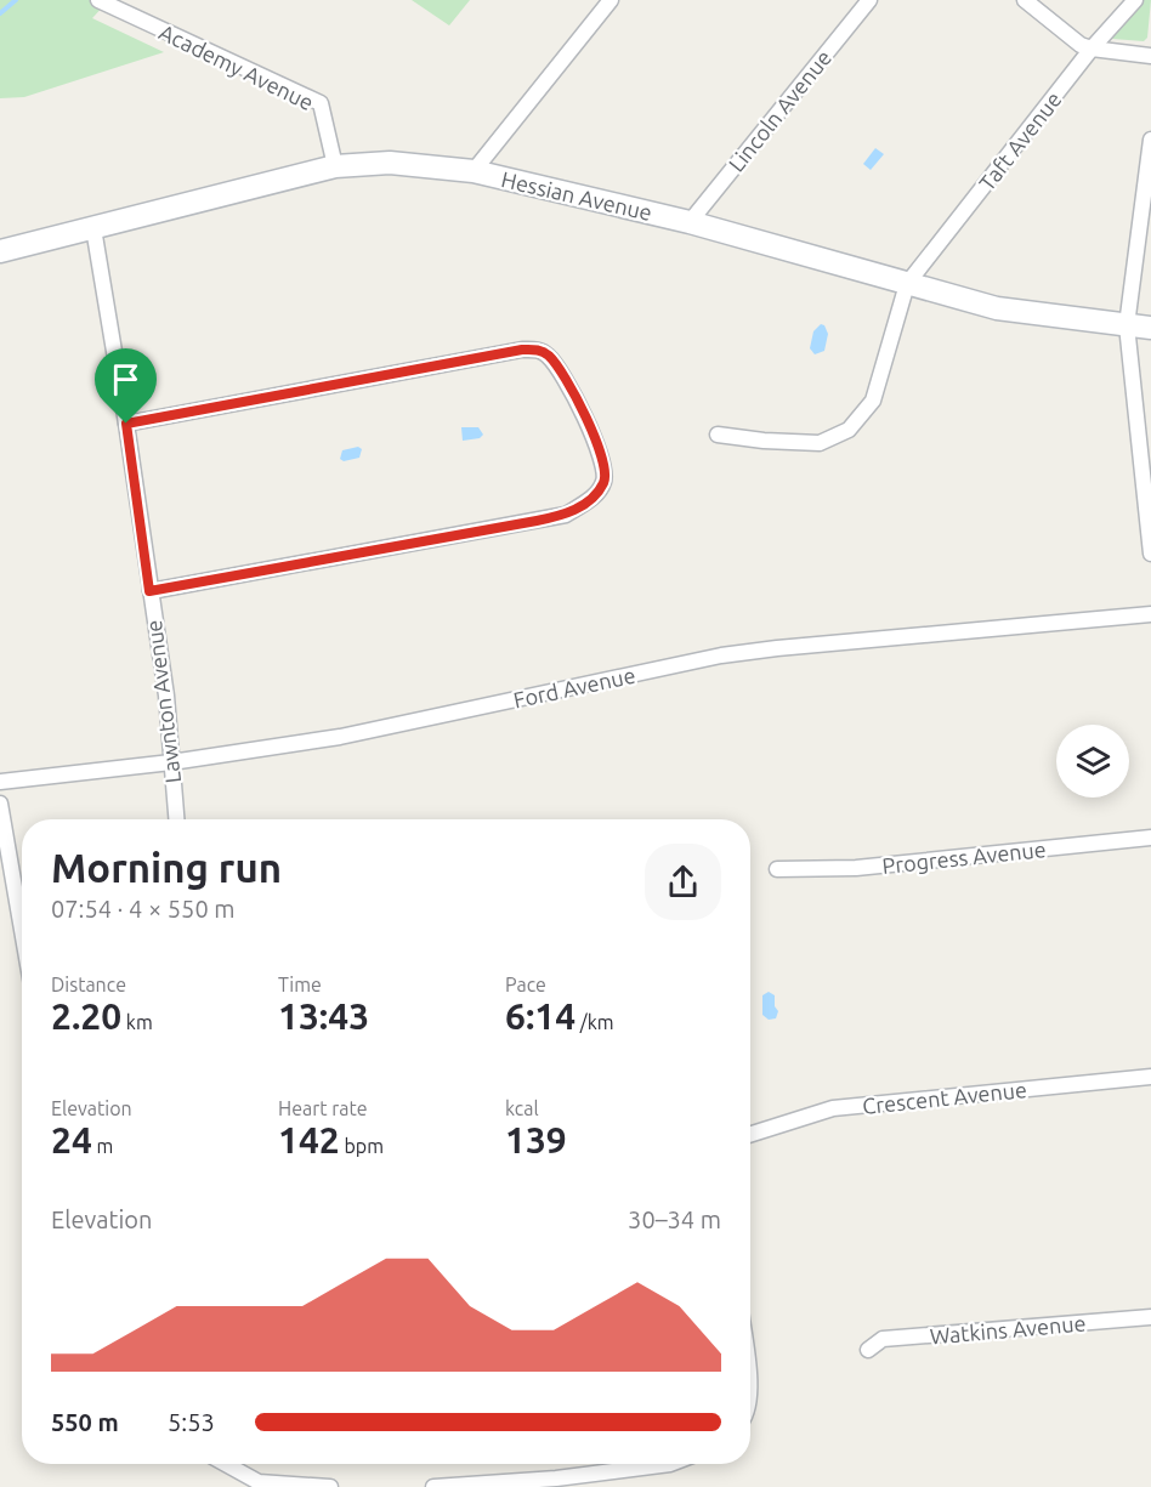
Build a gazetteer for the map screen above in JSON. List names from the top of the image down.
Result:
{
  "streets": {
    "main road": ["Hessian Avenue"],
    "street": [
      "Academy Avenue",
      "Lincoln Avenue",
      "Taft Avenue",
      "Ford Avenue",
      "Lawnton Avenue",
      "Progress Avenue",
      "Crescent Avenue",
      "Watkins Avenue"
    ]
  },
  "crossings": [
    ["Academy Avenue", "Hessian Avenue"],
    ["Lincoln Avenue", "Hessian Avenue"],
    ["Taft Avenue", "Hessian Avenue"],
    ["Hessian Avenue", "Lawnton Avenue"],
    ["Ford Avenue", "Lawnton Avenue"]
  ],
  "page": {
    "heading": ["Morning run", "07:54 · 4 × 550 m"],
    "stats": [
      ["Distance", "2.20 km"],
      ["Time", "13:43"],
      ["Pace", "6:14 /km"],
      ["Elevation", "24 m"],
      ["Heart rate", "142 bpm"],
      ["kcal", "139"]
    ],
    "chart": ["Elevation", "30–34 m"],
    "list": [
      {
        "name": "550 m",
        "note": "5:53"
      }
    ]
  }
}
